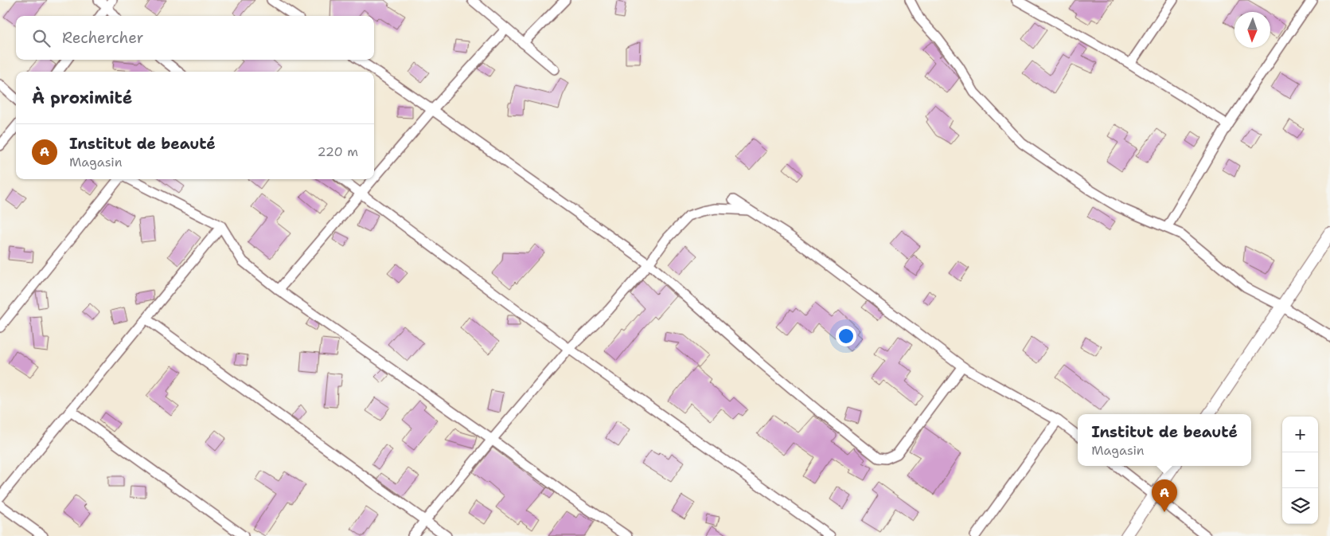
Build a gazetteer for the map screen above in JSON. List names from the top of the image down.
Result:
{
  "north": "bottom",
  "page": {
    "search": "Rechercher",
    "heading": "À proximité",
    "list": [
      {
        "mark": "A",
        "name": "Institut de beauté",
        "note": "Magasin",
        "value": "220 m"
      }
    ],
    "popup": ["Institut de beauté", "Magasin"],
    "map_buttons": ["+", "−"],
    "pins": "A"
  }
}
